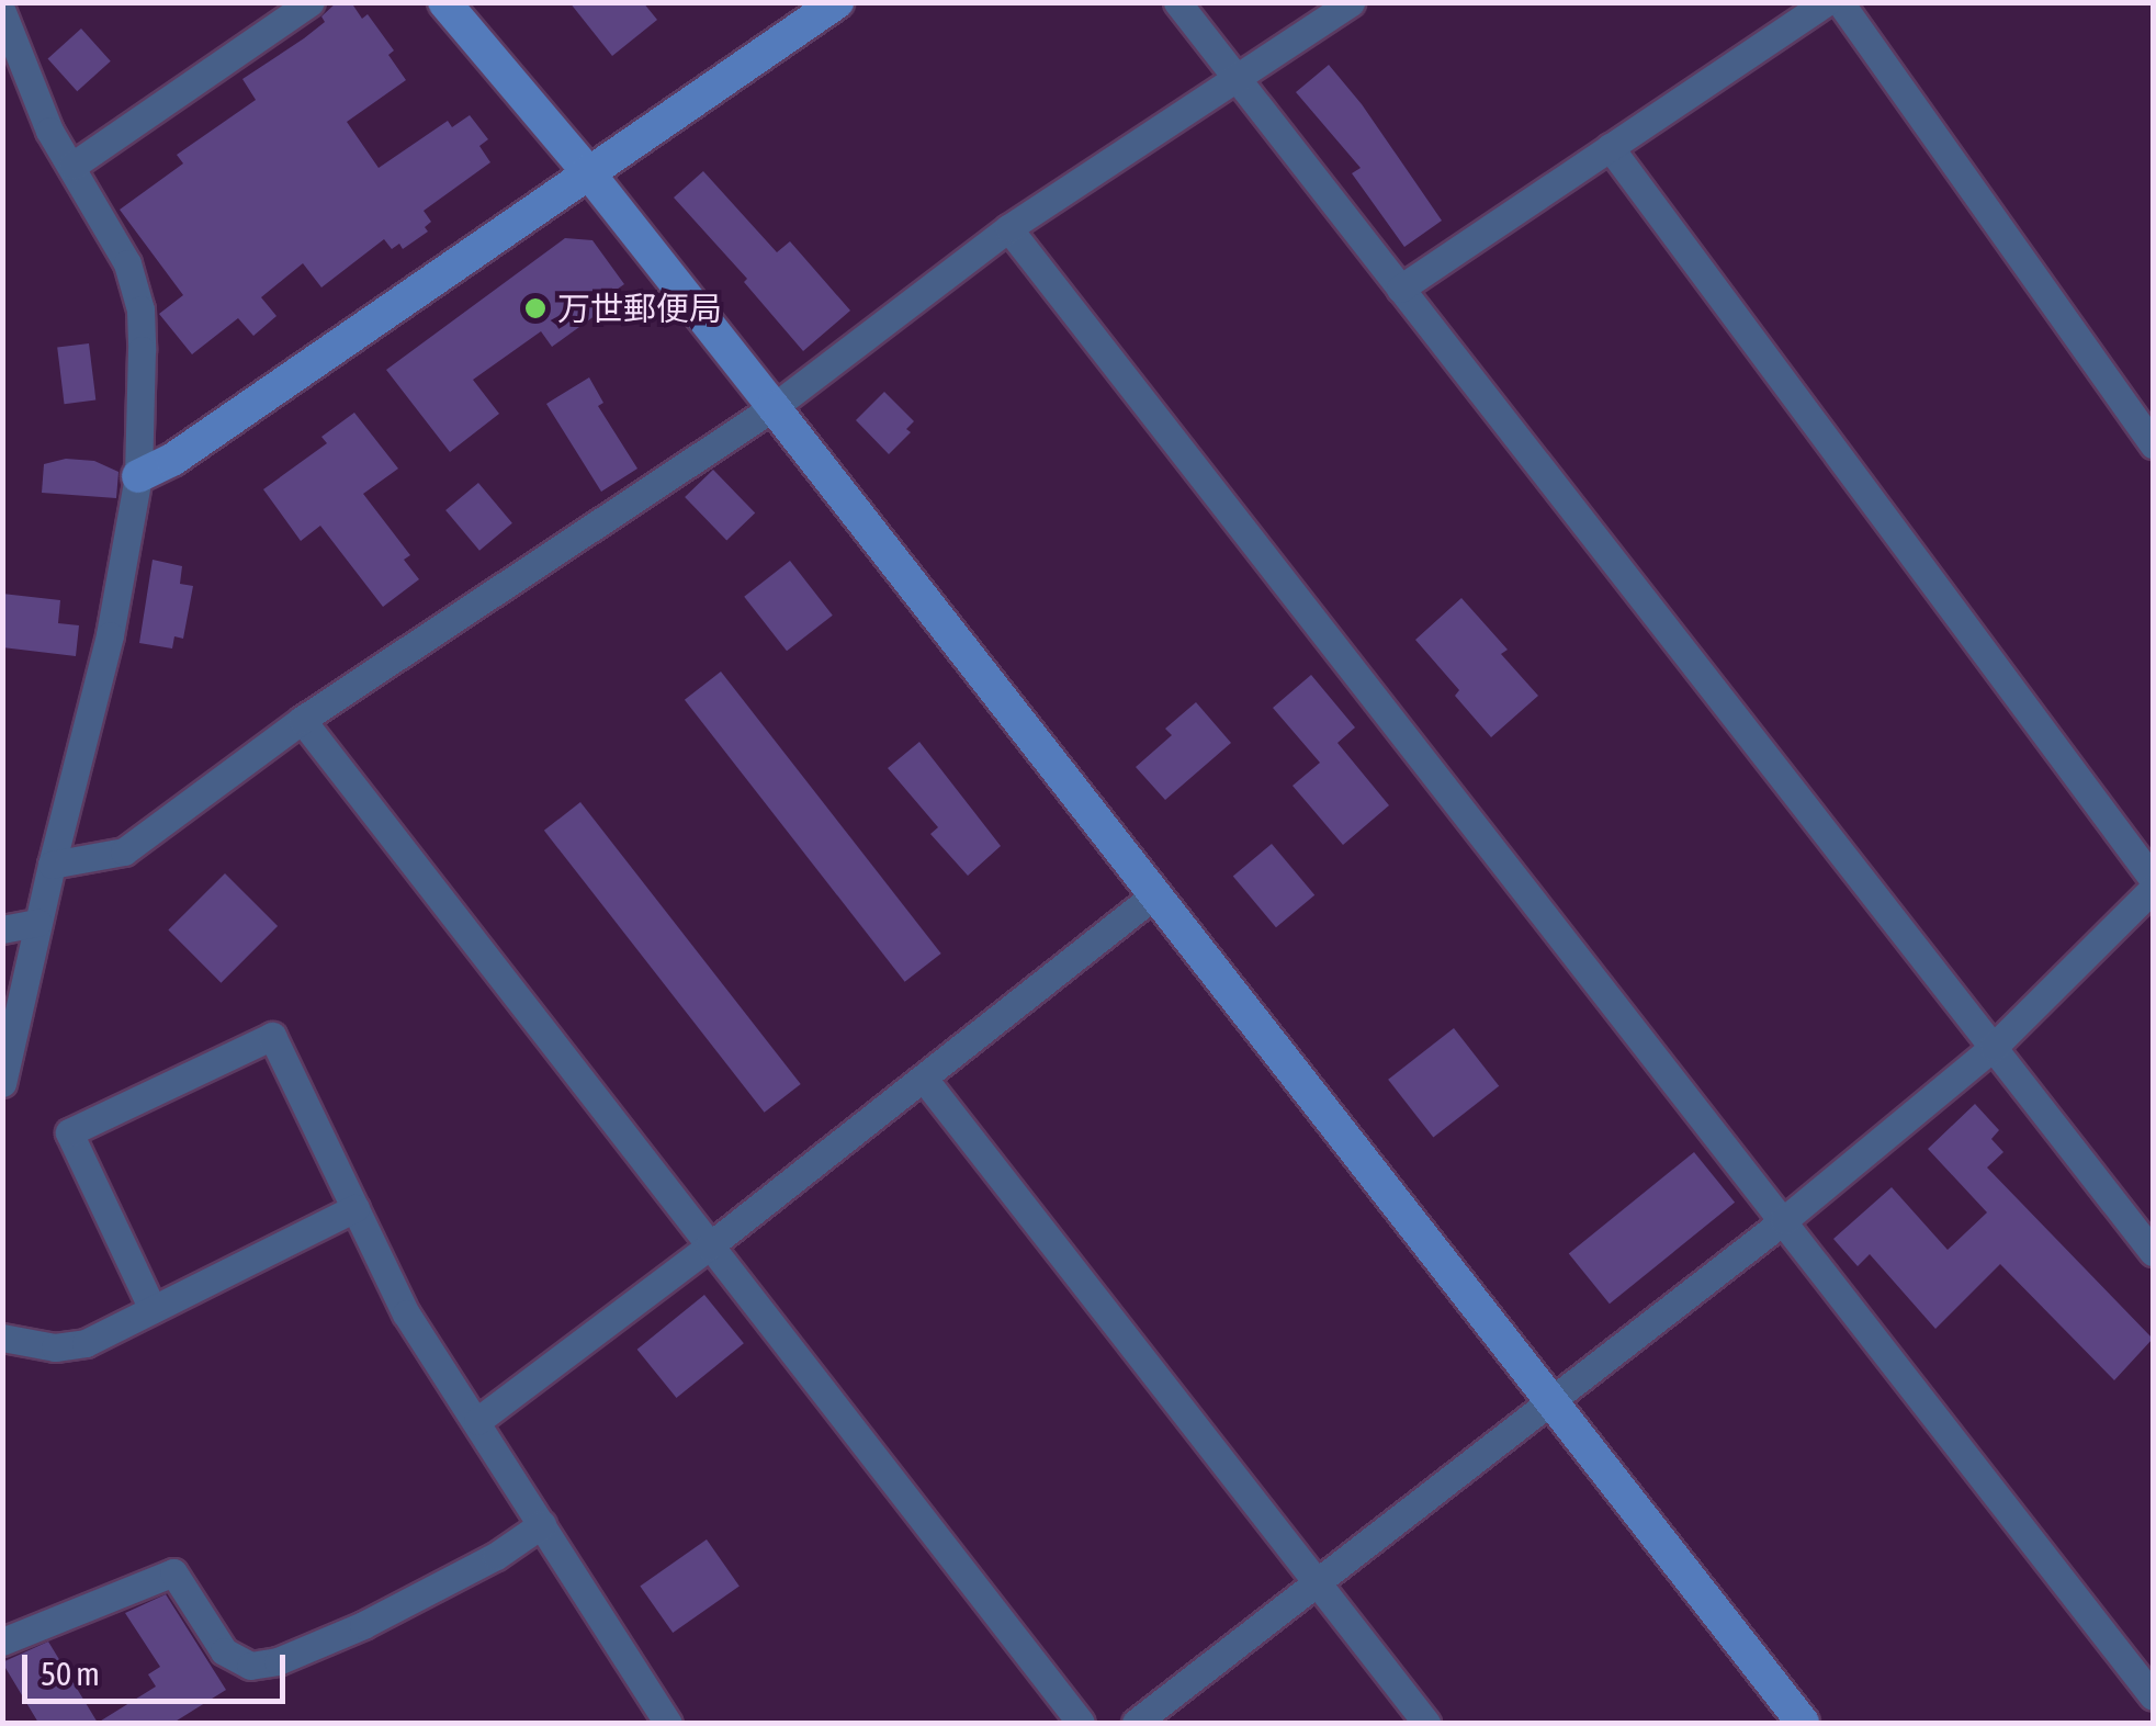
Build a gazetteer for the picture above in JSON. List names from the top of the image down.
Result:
{
  "places": ["万世郵便局"],
  "scale_bar": "50 m"
}
